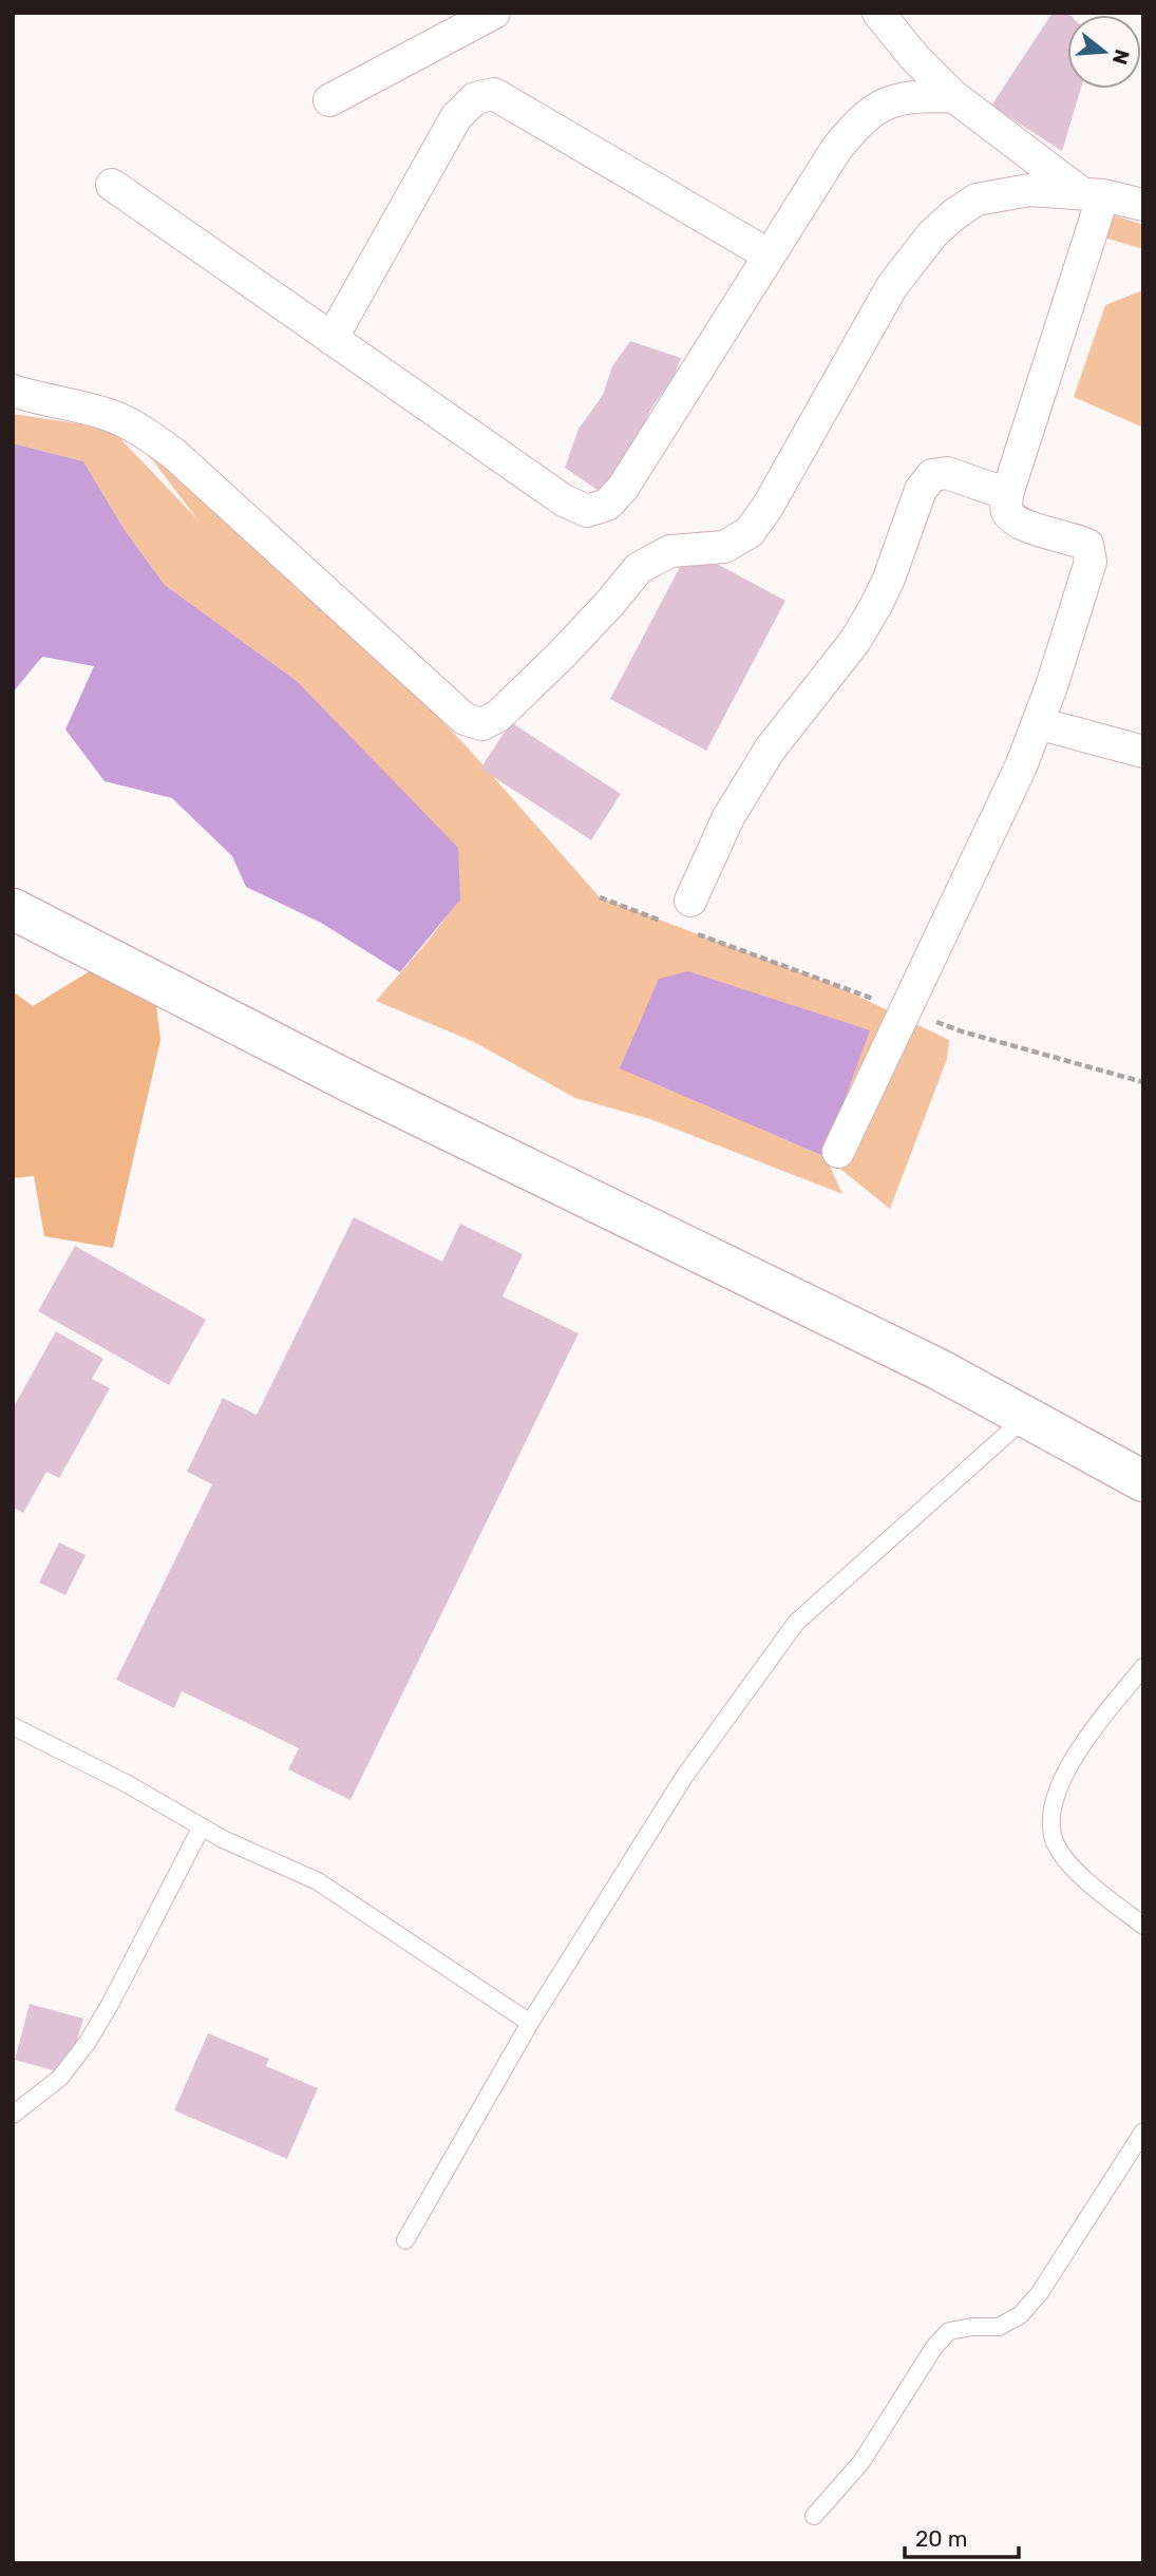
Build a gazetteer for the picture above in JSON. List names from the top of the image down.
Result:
{
  "scale_bar": "20 m",
  "north": "right"
}
